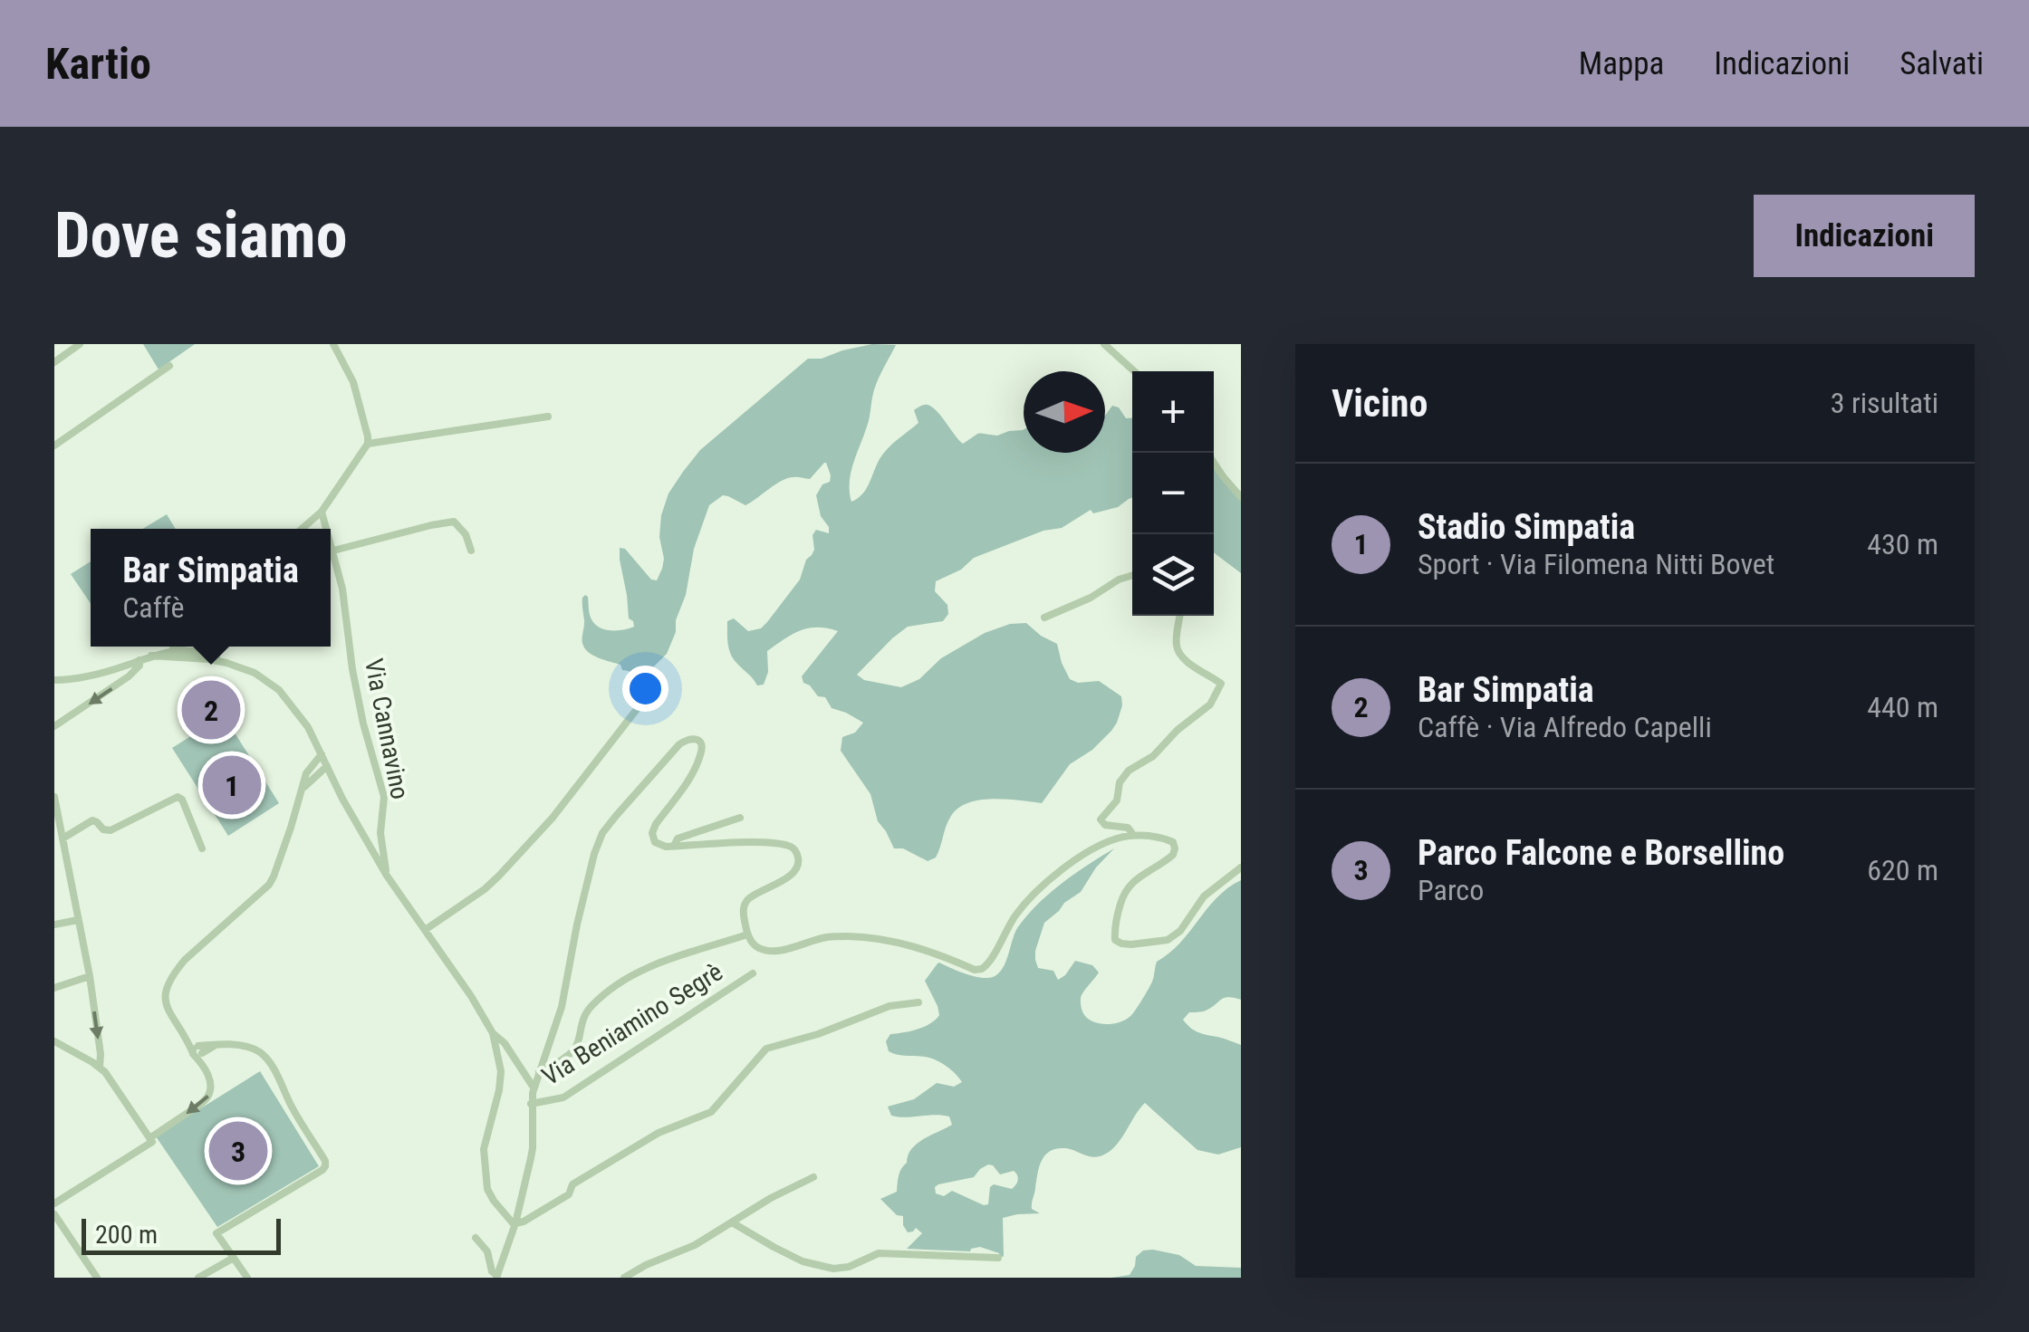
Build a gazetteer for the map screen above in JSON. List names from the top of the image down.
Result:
{
  "streets": {
    "street": ["Via Cannavino", "Via Beniamino Segrè"]
  },
  "scale_bar": "200 m",
  "north": "right",
  "page": {
    "header": "Kartio",
    "nav": ["Mappa", "Indicazioni", "Salvati"],
    "buttons": "Indicazioni",
    "title": "Dove siamo",
    "heading": ["Vicino", "3 risultati"],
    "map_buttons": ["+", "−"],
    "list": [
      {
        "mark": "1",
        "name": "Stadio Simpatia",
        "note": "Sport · Via Filomena Nitti Bovet",
        "value": "430 m"
      },
      {
        "mark": "2",
        "name": "Bar Simpatia",
        "note": "Caffè · Via Alfredo Capelli",
        "value": "440 m"
      },
      {
        "mark": "3",
        "name": "Parco Falcone e Borsellino",
        "note": "Parco",
        "value": "620 m"
      }
    ],
    "popup": ["Bar Simpatia", "Caffè"],
    "pins": ["2", "1", "3"],
    "scale": "200 m"
  }
}
